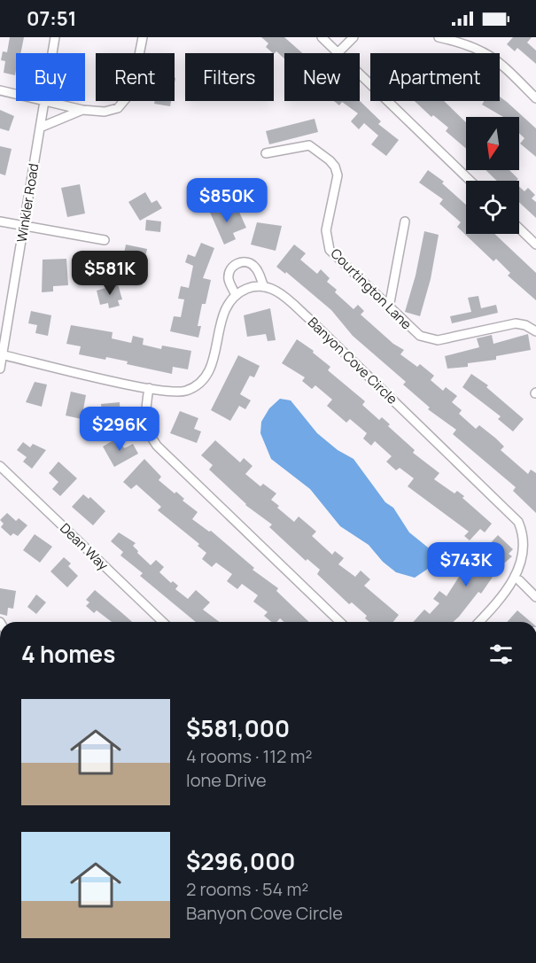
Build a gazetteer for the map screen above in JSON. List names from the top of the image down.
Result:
{
  "streets": {
    "street": [
      "Winkler Road",
      "Courtington Lane",
      "Banyon Cove Circle",
      "Dean Way"
    ]
  },
  "north": "bottom",
  "page": {
    "status": "07:51",
    "chip": [
      "Buy",
      "Rent",
      "Filters",
      "New",
      "Apartment"
    ],
    "price": [
      "$850K",
      "$581K",
      "$296K",
      "$743K"
    ],
    "heading": "4 homes",
    "list": [
      {
        "name": "$581,000",
        "note": "4 rooms · 112 m² · Ione Drive"
      },
      {
        "name": "$296,000",
        "note": "2 rooms · 54 m² · Banyon Cove Circle"
      }
    ]
  }
}
